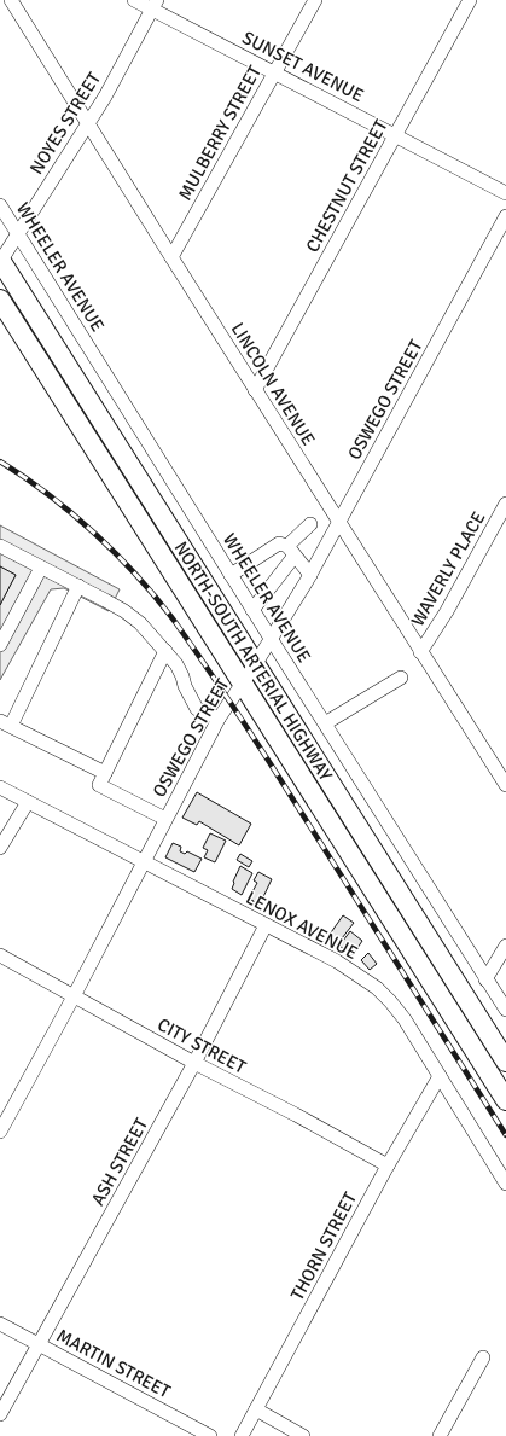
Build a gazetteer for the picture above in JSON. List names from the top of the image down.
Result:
{
  "streets": {
    "highway": ["NORTH-SOUTH ARTERIAL HIGHWAY"],
    "street": [
      "SUNSET AVENUE",
      "NOYES STREET",
      "MULBERRY STREET",
      "CHESTNUT STREET",
      "WHEELER AVENUE",
      "LINCOLN AVENUE",
      "OSWEGO STREET",
      "WAVERLY PLACE",
      "LENOX AVENUE",
      "CITY STREET",
      "ASH STREET",
      "THORN STREET",
      "MARTIN STREET"
    ]
  },
  "crossings": [
    ["SUNSET AVENUE", "NOYES STREET"],
    ["SUNSET AVENUE", "MULBERRY STREET"],
    ["SUNSET AVENUE", "CHESTNUT STREET"],
    ["NOYES STREET", "WHEELER AVENUE"],
    ["NOYES STREET", "LINCOLN AVENUE"],
    ["NOYES STREET", "NORTH-SOUTH ARTERIAL HIGHWAY"],
    ["MULBERRY STREET", "LINCOLN AVENUE"],
    ["CHESTNUT STREET", "LINCOLN AVENUE"],
    ["WHEELER AVENUE", "OSWEGO STREET"],
    ["LINCOLN AVENUE", "OSWEGO STREET"],
    ["LINCOLN AVENUE", "WAVERLY PLACE"],
    ["OSWEGO STREET", "NORTH-SOUTH ARTERIAL HIGHWAY"],
    ["OSWEGO STREET", "LENOX AVENUE"],
    ["OSWEGO STREET", "CITY STREET"],
    ["LENOX AVENUE", "ASH STREET"],
    ["LENOX AVENUE", "THORN STREET"],
    ["CITY STREET", "ASH STREET"],
    ["CITY STREET", "THORN STREET"],
    ["ASH STREET", "MARTIN STREET"]
  ]
}
